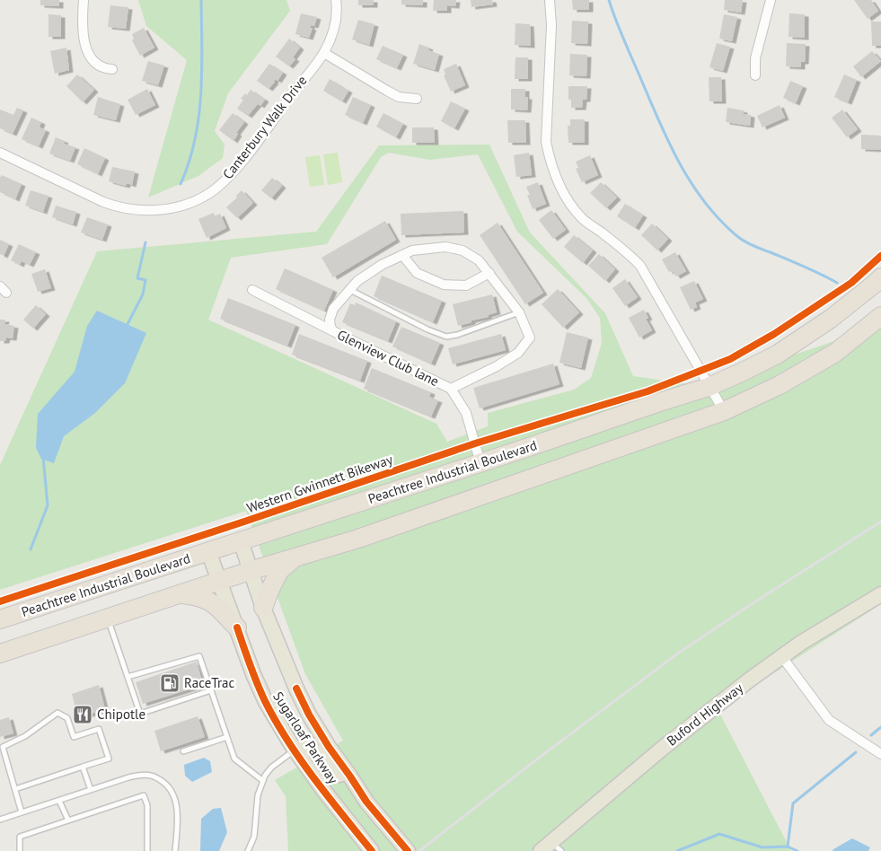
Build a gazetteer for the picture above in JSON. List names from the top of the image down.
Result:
{
  "streets": {
    "highway": ["Peachtree Industrial Boulevard"],
    "main road": ["Buford Highway", "Sugarloaf Parkway"],
    "street": ["Canterbury Walk Drive", "Glenview Club lane"],
    "cycle path": ["Western Gwinnett Bikeway"]
  },
  "crossings": [
    ["Glenview Club lane", "Peachtree Industrial Boulevard"],
    ["Peachtree Industrial Boulevard", "Sugarloaf Parkway"]
  ],
  "places": {
    "fuel station": ["RaceTrac"],
    "restaurant": ["Chipotle"]
  }
}
